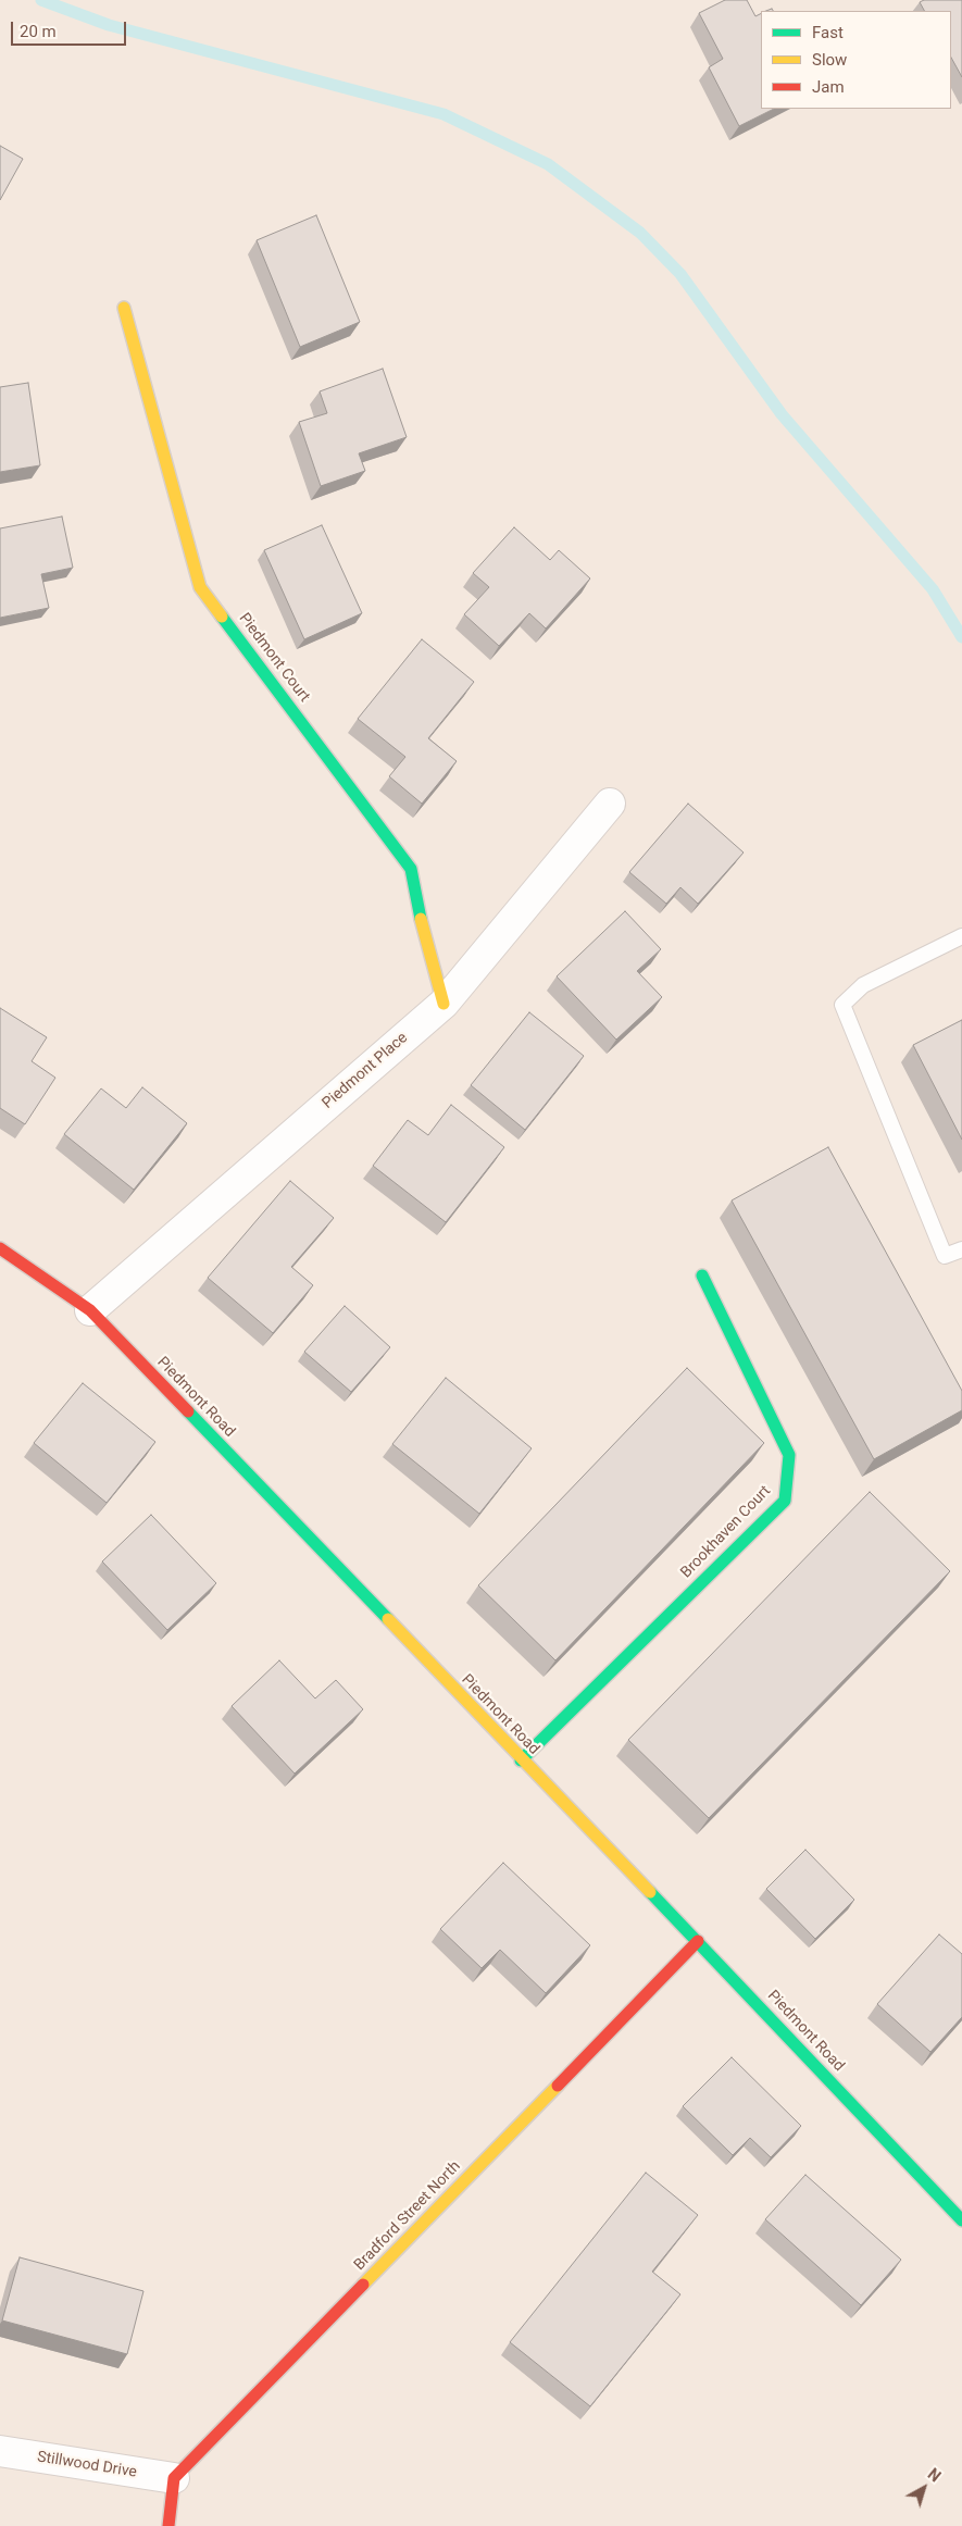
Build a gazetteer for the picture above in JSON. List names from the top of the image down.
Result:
{
  "streets": {
    "street": [
      "Piedmont Court",
      "Piedmont Place",
      "Piedmont Road",
      "Brookhaven Court",
      "Bradford Street North",
      "Stillwood Drive"
    ]
  },
  "crossings": [
    ["Piedmont Court", "Piedmont Place"],
    ["Piedmont Place", "Piedmont Road"],
    ["Piedmont Road", "Brookhaven Court"],
    ["Piedmont Road", "Bradford Street North"],
    ["Bradford Street North", "Stillwood Drive"]
  ],
  "legend": ["Fast", "Slow", "Jam"],
  "scale_bar": "20 m",
  "north": "top right"
}
